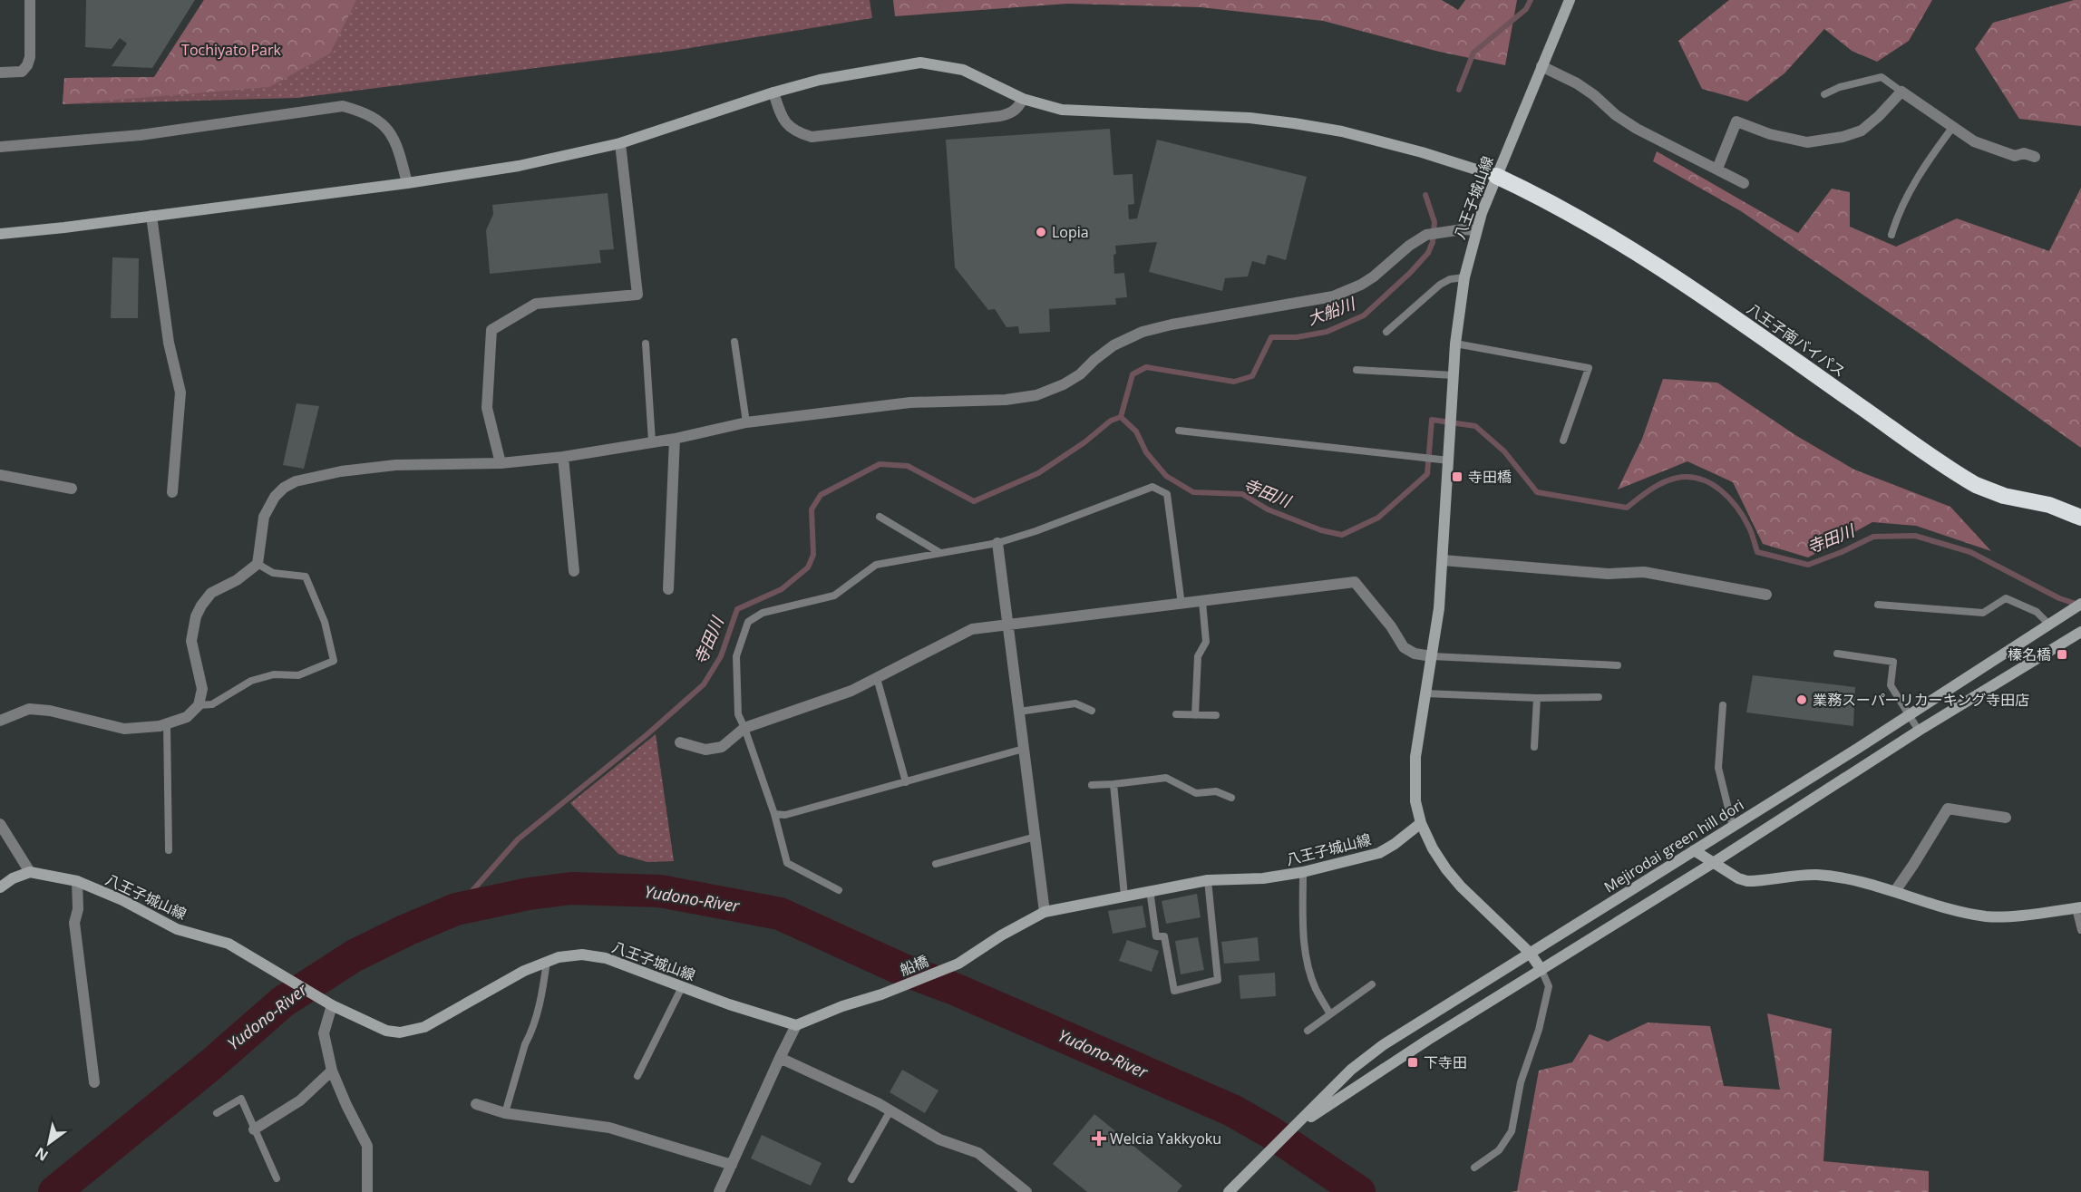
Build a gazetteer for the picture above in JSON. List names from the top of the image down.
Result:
{
  "streets": {
    "highway": ["八王子南バイパス"],
    "street": ["八王子城山線", "Mejirodai green hill dori", "船橋"]
  },
  "crossings": [
    ["八王子城山線", "八王子南バイパス"],
    ["八王子城山線", "船橋"]
  ],
  "water": ["大船川", "寺田川", "Yudono-River"],
  "parks": ["Tochiyato Park"],
  "places": {
    "other": ["Lopia", "業務スーパーリカーキング寺田店"],
    "transit": ["寺田橋", "榛名橋", "下寺田"],
    "health": ["Welcia Yakkyoku"]
  },
  "north": "bottom left"
}
